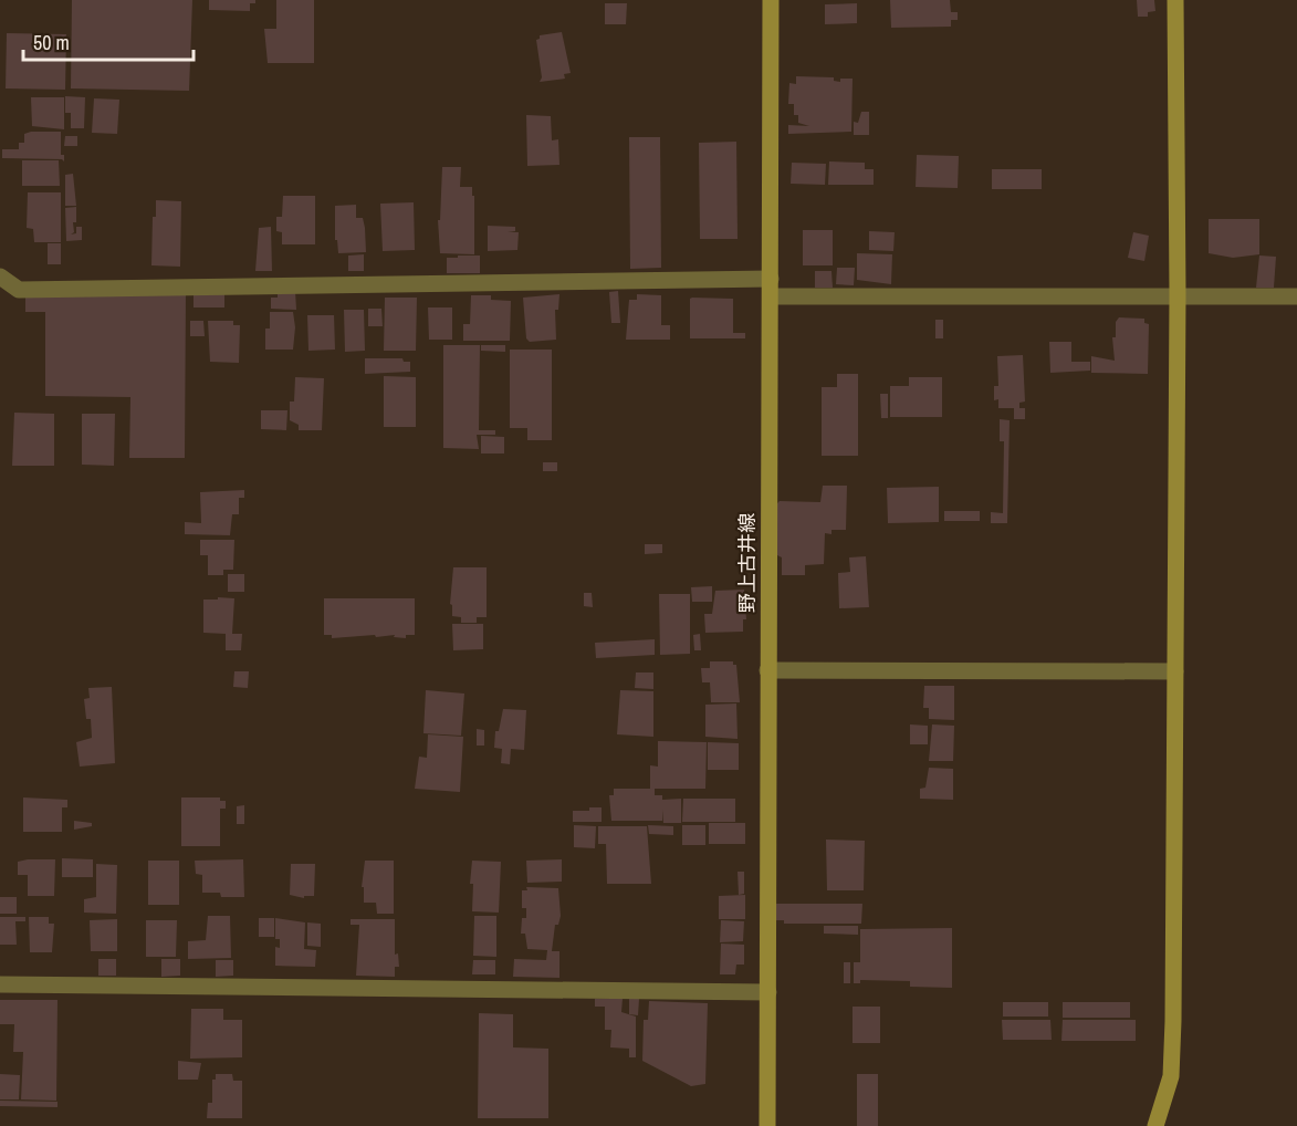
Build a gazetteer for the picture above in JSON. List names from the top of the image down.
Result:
{
  "streets": {
    "main road": ["野上古井線"]
  },
  "scale_bar": "50 m"
}
